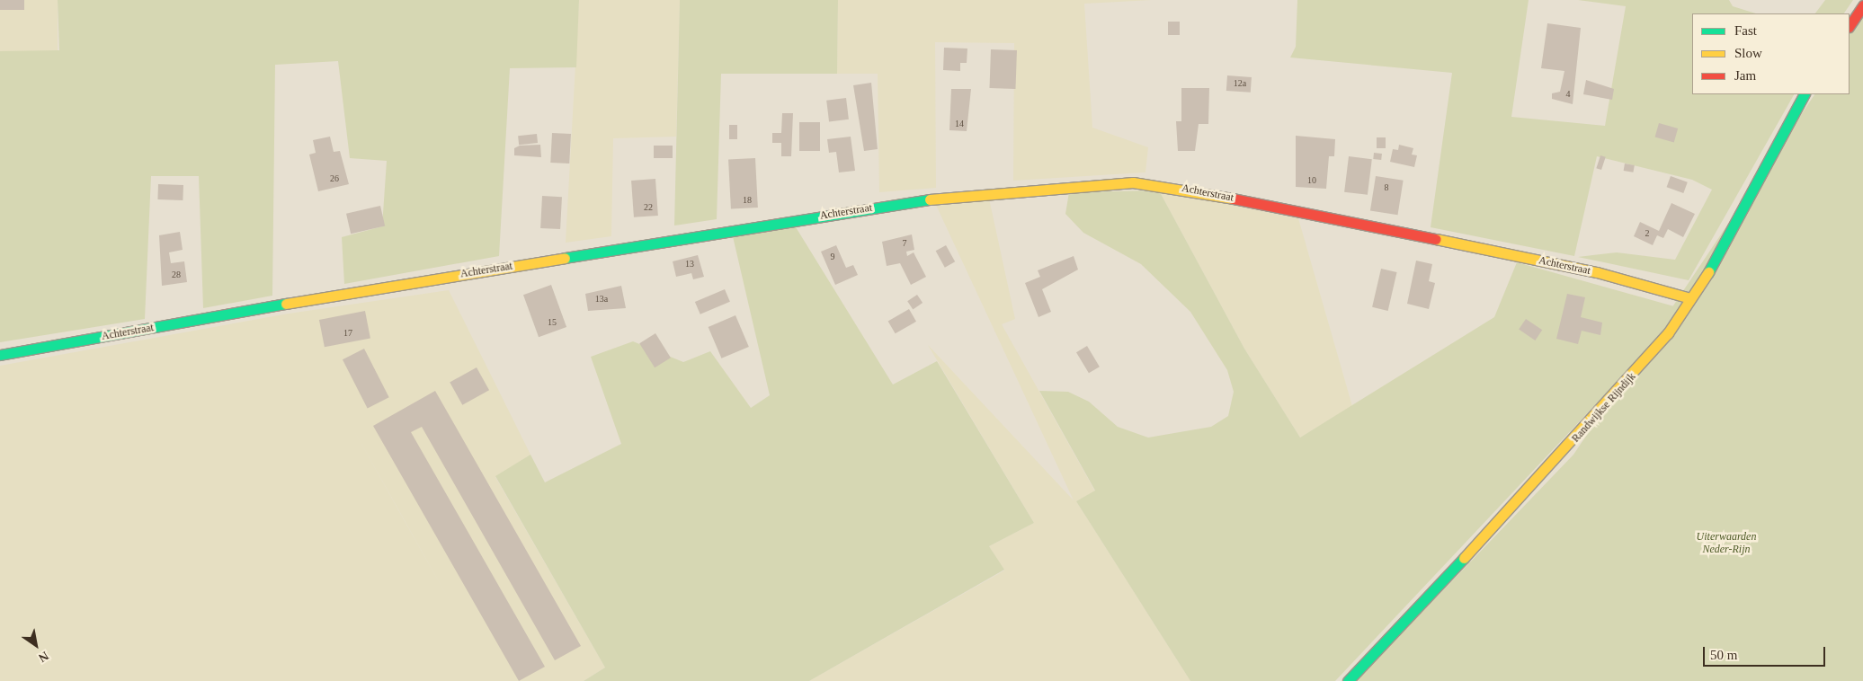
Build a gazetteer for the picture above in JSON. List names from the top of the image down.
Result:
{
  "streets": {
    "street": ["Achterstraat", "Randwijkse Rijndijk"]
  },
  "crossings": [
    ["Achterstraat", "Randwijkse Rijndijk"]
  ],
  "parks": ["Uiterwaarden Neder-Rijn"],
  "house_numbers": [
    "12a",
    "4",
    "14",
    "26",
    "10",
    "8",
    "18",
    "22",
    "2",
    "7",
    "9",
    "13",
    "28",
    "13a",
    "15",
    "17"
  ],
  "legend": ["Fast", "Slow", "Jam"],
  "scale_bar": "50 m",
  "north": "bottom right"
}
